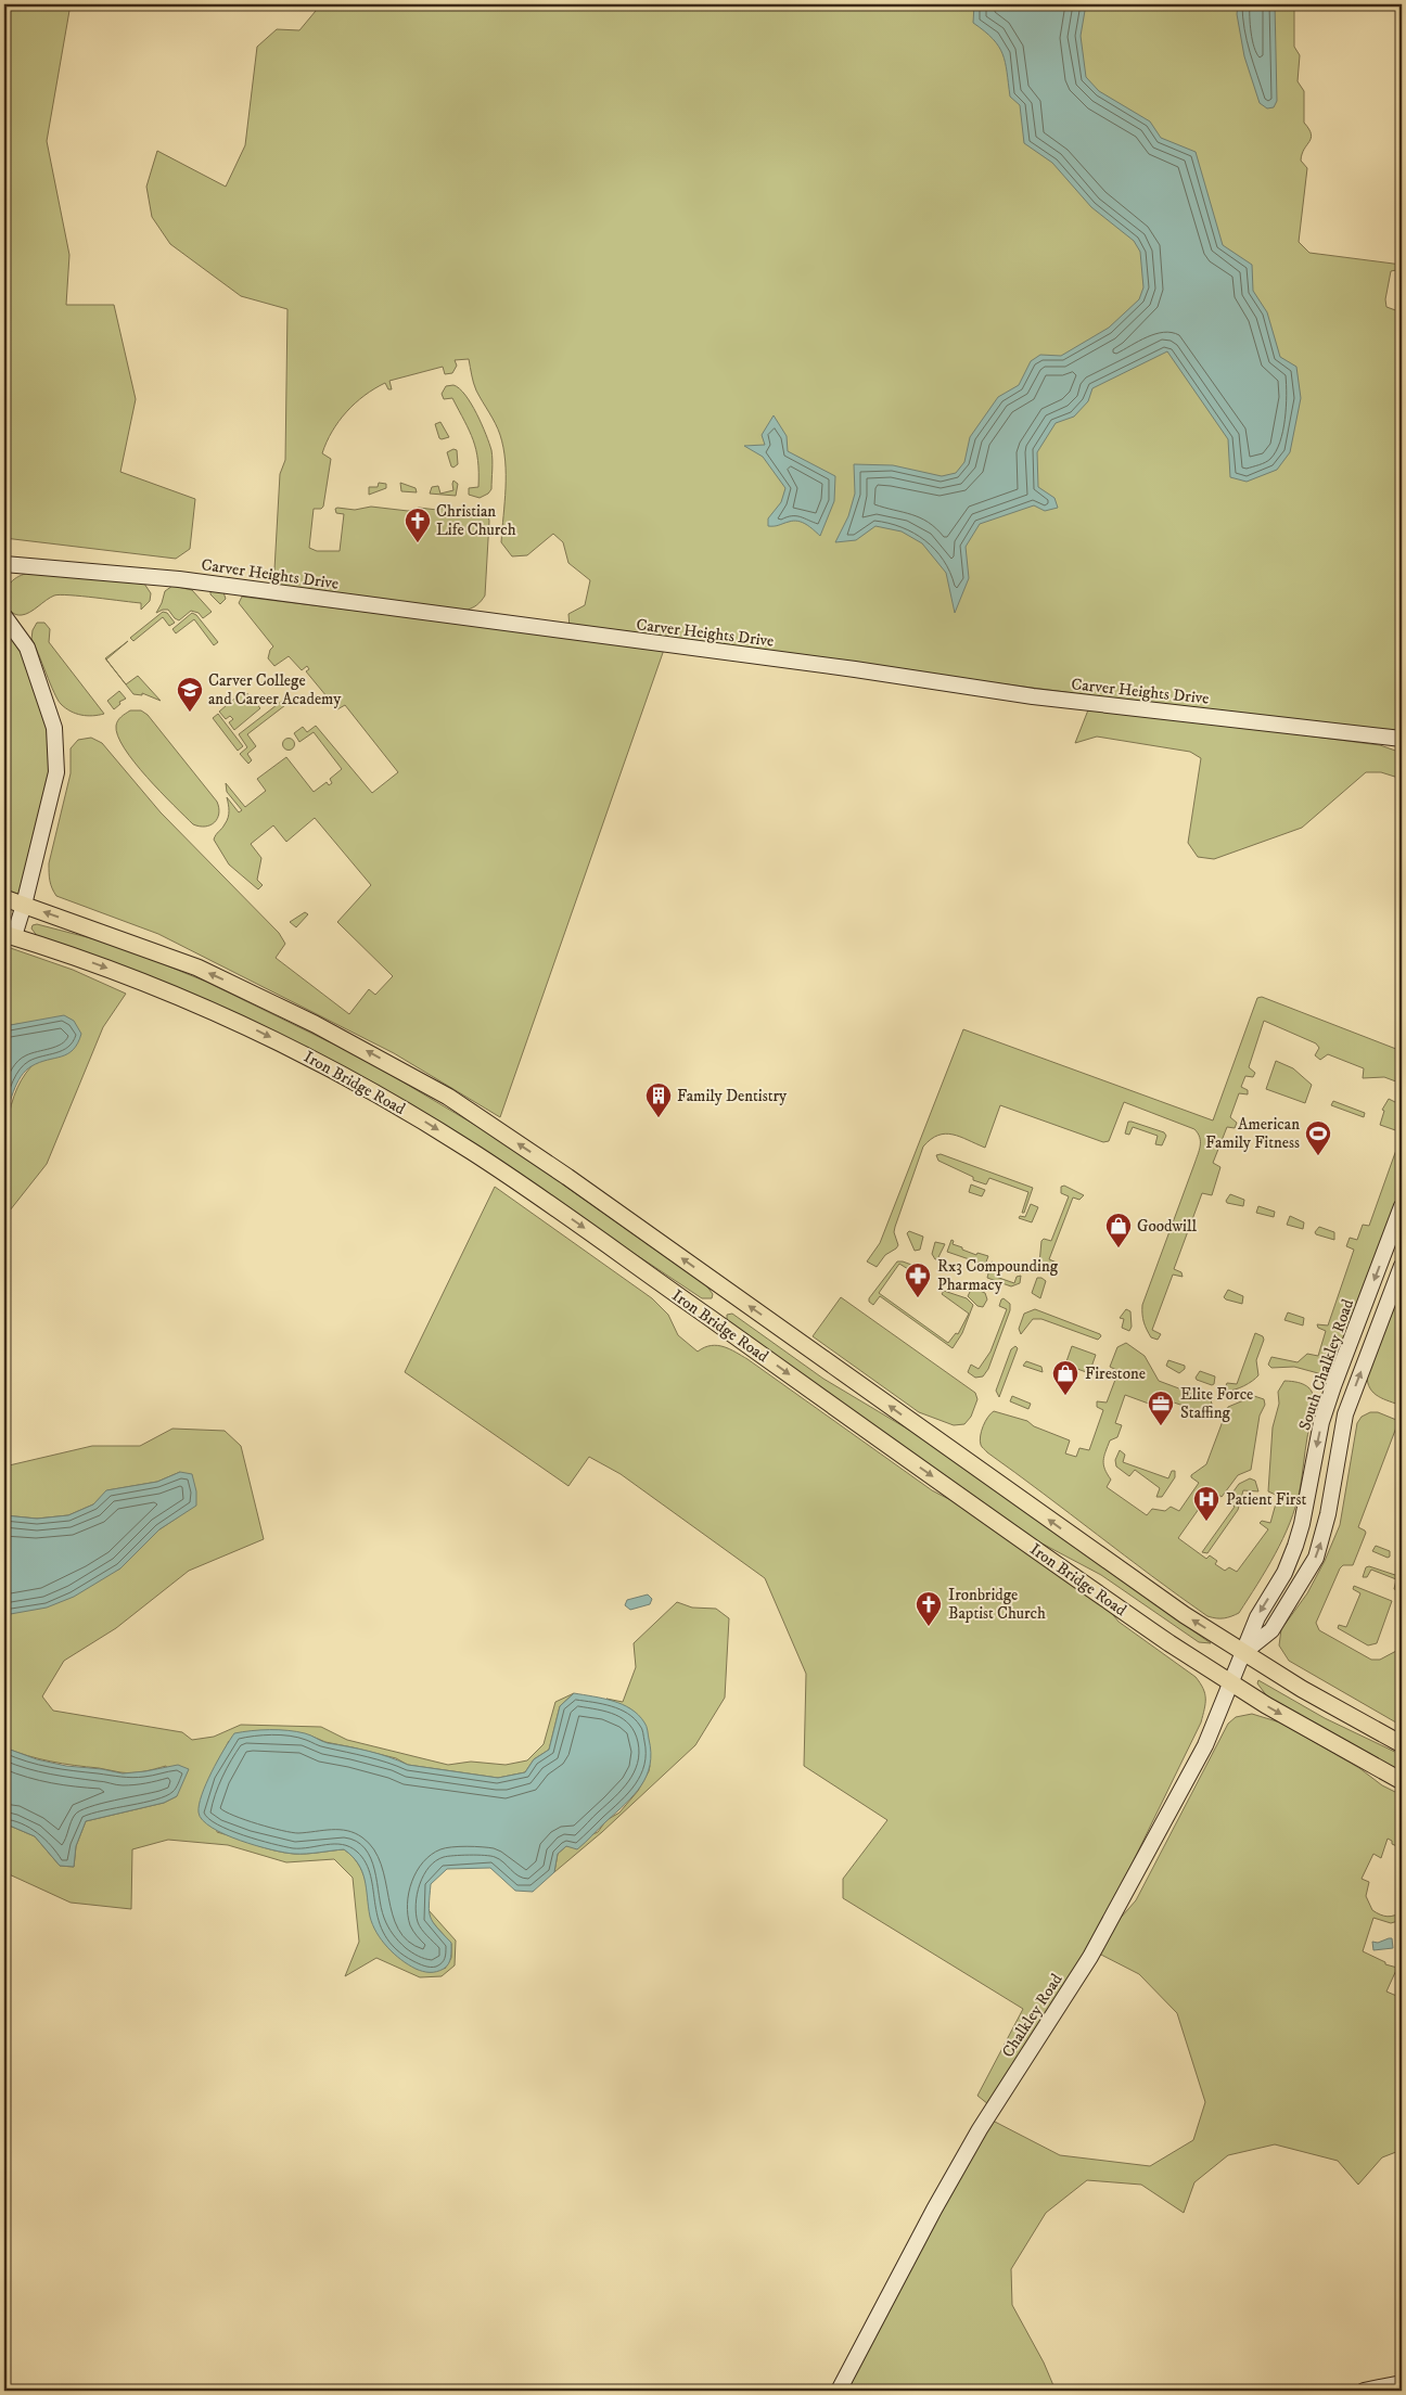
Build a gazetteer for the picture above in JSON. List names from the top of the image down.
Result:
{
  "streets": {
    "main road": ["Iron Bridge Road"],
    "street": ["Carver Heights Drive", "South Chalkley Road", "Chalkley Road"]
  },
  "crossings": [
    ["Iron Bridge Road", "South Chalkley Road"],
    ["Iron Bridge Road", "Chalkley Road"],
    ["South Chalkley Road", "Chalkley Road"]
  ],
  "places": {
    "church": ["Christian Life Church", "Ironbridge Baptist Church"],
    "school or university": ["Carver College and Career Academy"],
    "building": ["Family Dentistry"],
    "sports": ["American Family Fitness"],
    "shop": ["Goodwill", "Firestone"],
    "pharmacy": ["Rx3 Compounding Pharmacy"],
    "office": ["Elite Force Staffing"],
    "hospital": ["Patient First"]
  }
}
